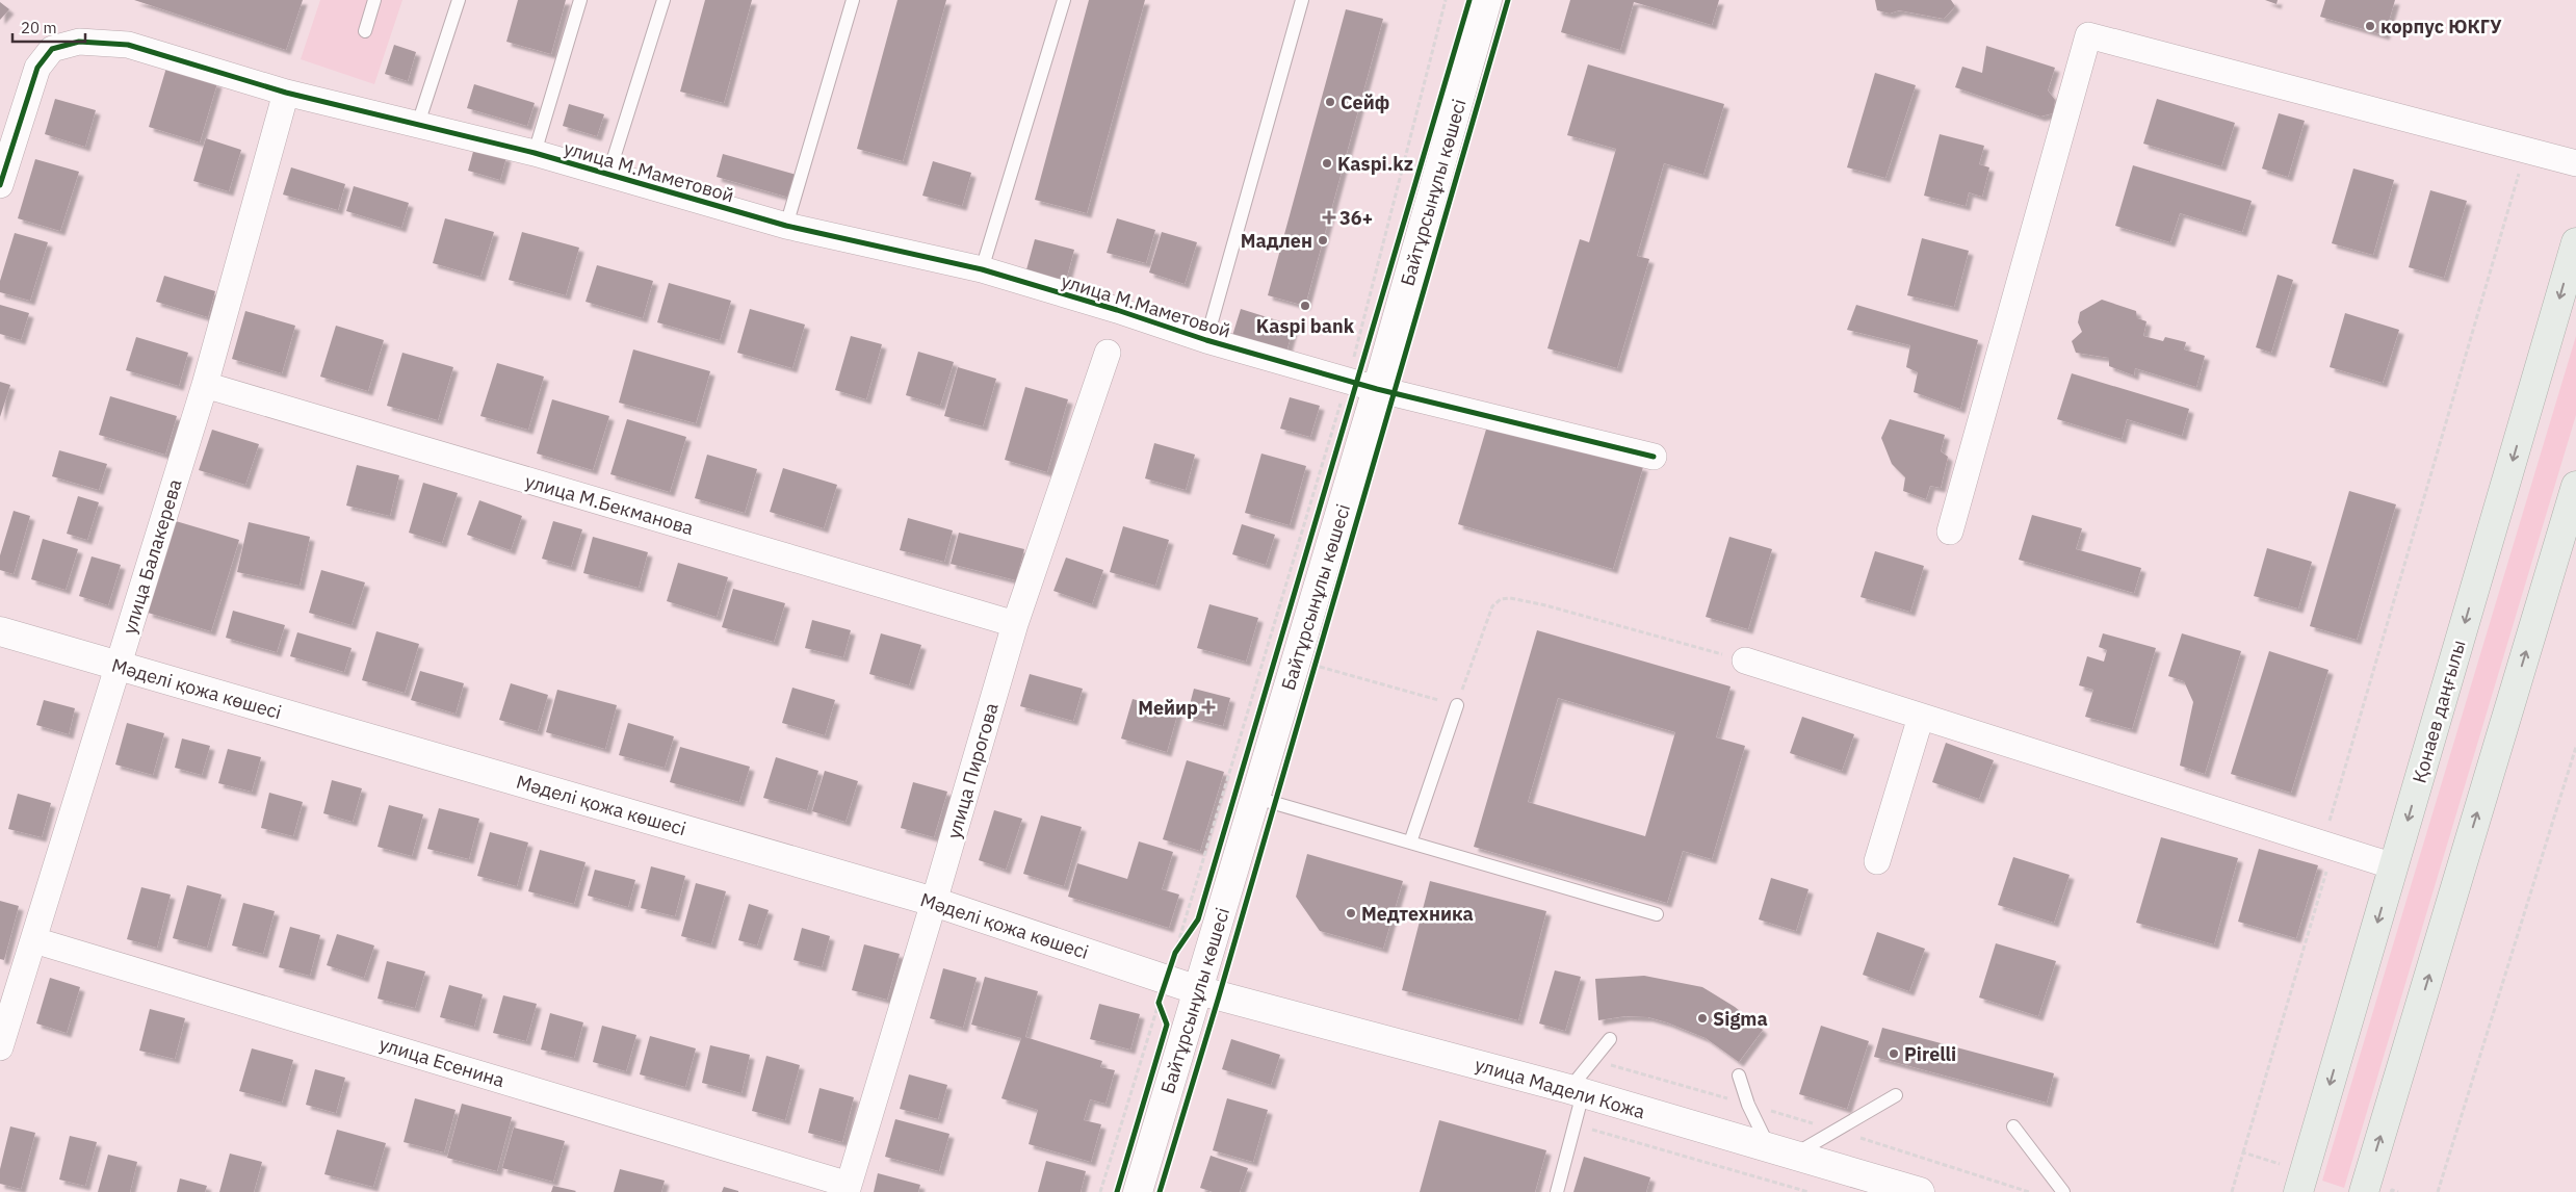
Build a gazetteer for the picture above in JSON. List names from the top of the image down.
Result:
{
  "streets": {
    "main road": [
      "Байтұрсынұлы көшесі",
      "Мәделі қожа көшесі",
      "Қонаев даңғылы",
      "улица Мадели Кожа"
    ],
    "street": [
      "улица М.Маметовой",
      "улица М.Бекманова",
      "улица Балакерева",
      "улица Пирогова",
      "улица Есенина"
    ]
  },
  "crossings": [
    ["улица М.Маметовой", "Байтұрсынұлы көшесі"],
    ["улица М.Маметовой", "улица Балакерева"],
    ["Байтұрсынұлы көшесі", "Мәделі қожа көшесі"],
    ["Байтұрсынұлы көшесі", "улица Мадели Кожа"],
    ["улица М.Бекманова", "улица Балакерева"],
    ["улица М.Бекманова", "улица Пирогова"],
    ["улица Балакерева", "Мәделі қожа көшесі"],
    ["улица Балакерева", "улица Есенина"],
    ["Мәделі қожа көшесі", "улица Пирогова"],
    ["Мәделі қожа көшесі", "улица Мадели Кожа"],
    ["улица Пирогова", "улица Есенина"]
  ],
  "places": {
    "other": [
      "корпус ЮКГУ",
      "Сейф",
      "Kaspi.kz",
      "Мадлен",
      "Kaspi bank",
      "Медтехника",
      "Sigma",
      "Pirelli"
    ],
    "health": ["36+", "Мейир"]
  },
  "scale_bar": "20 m"
}
